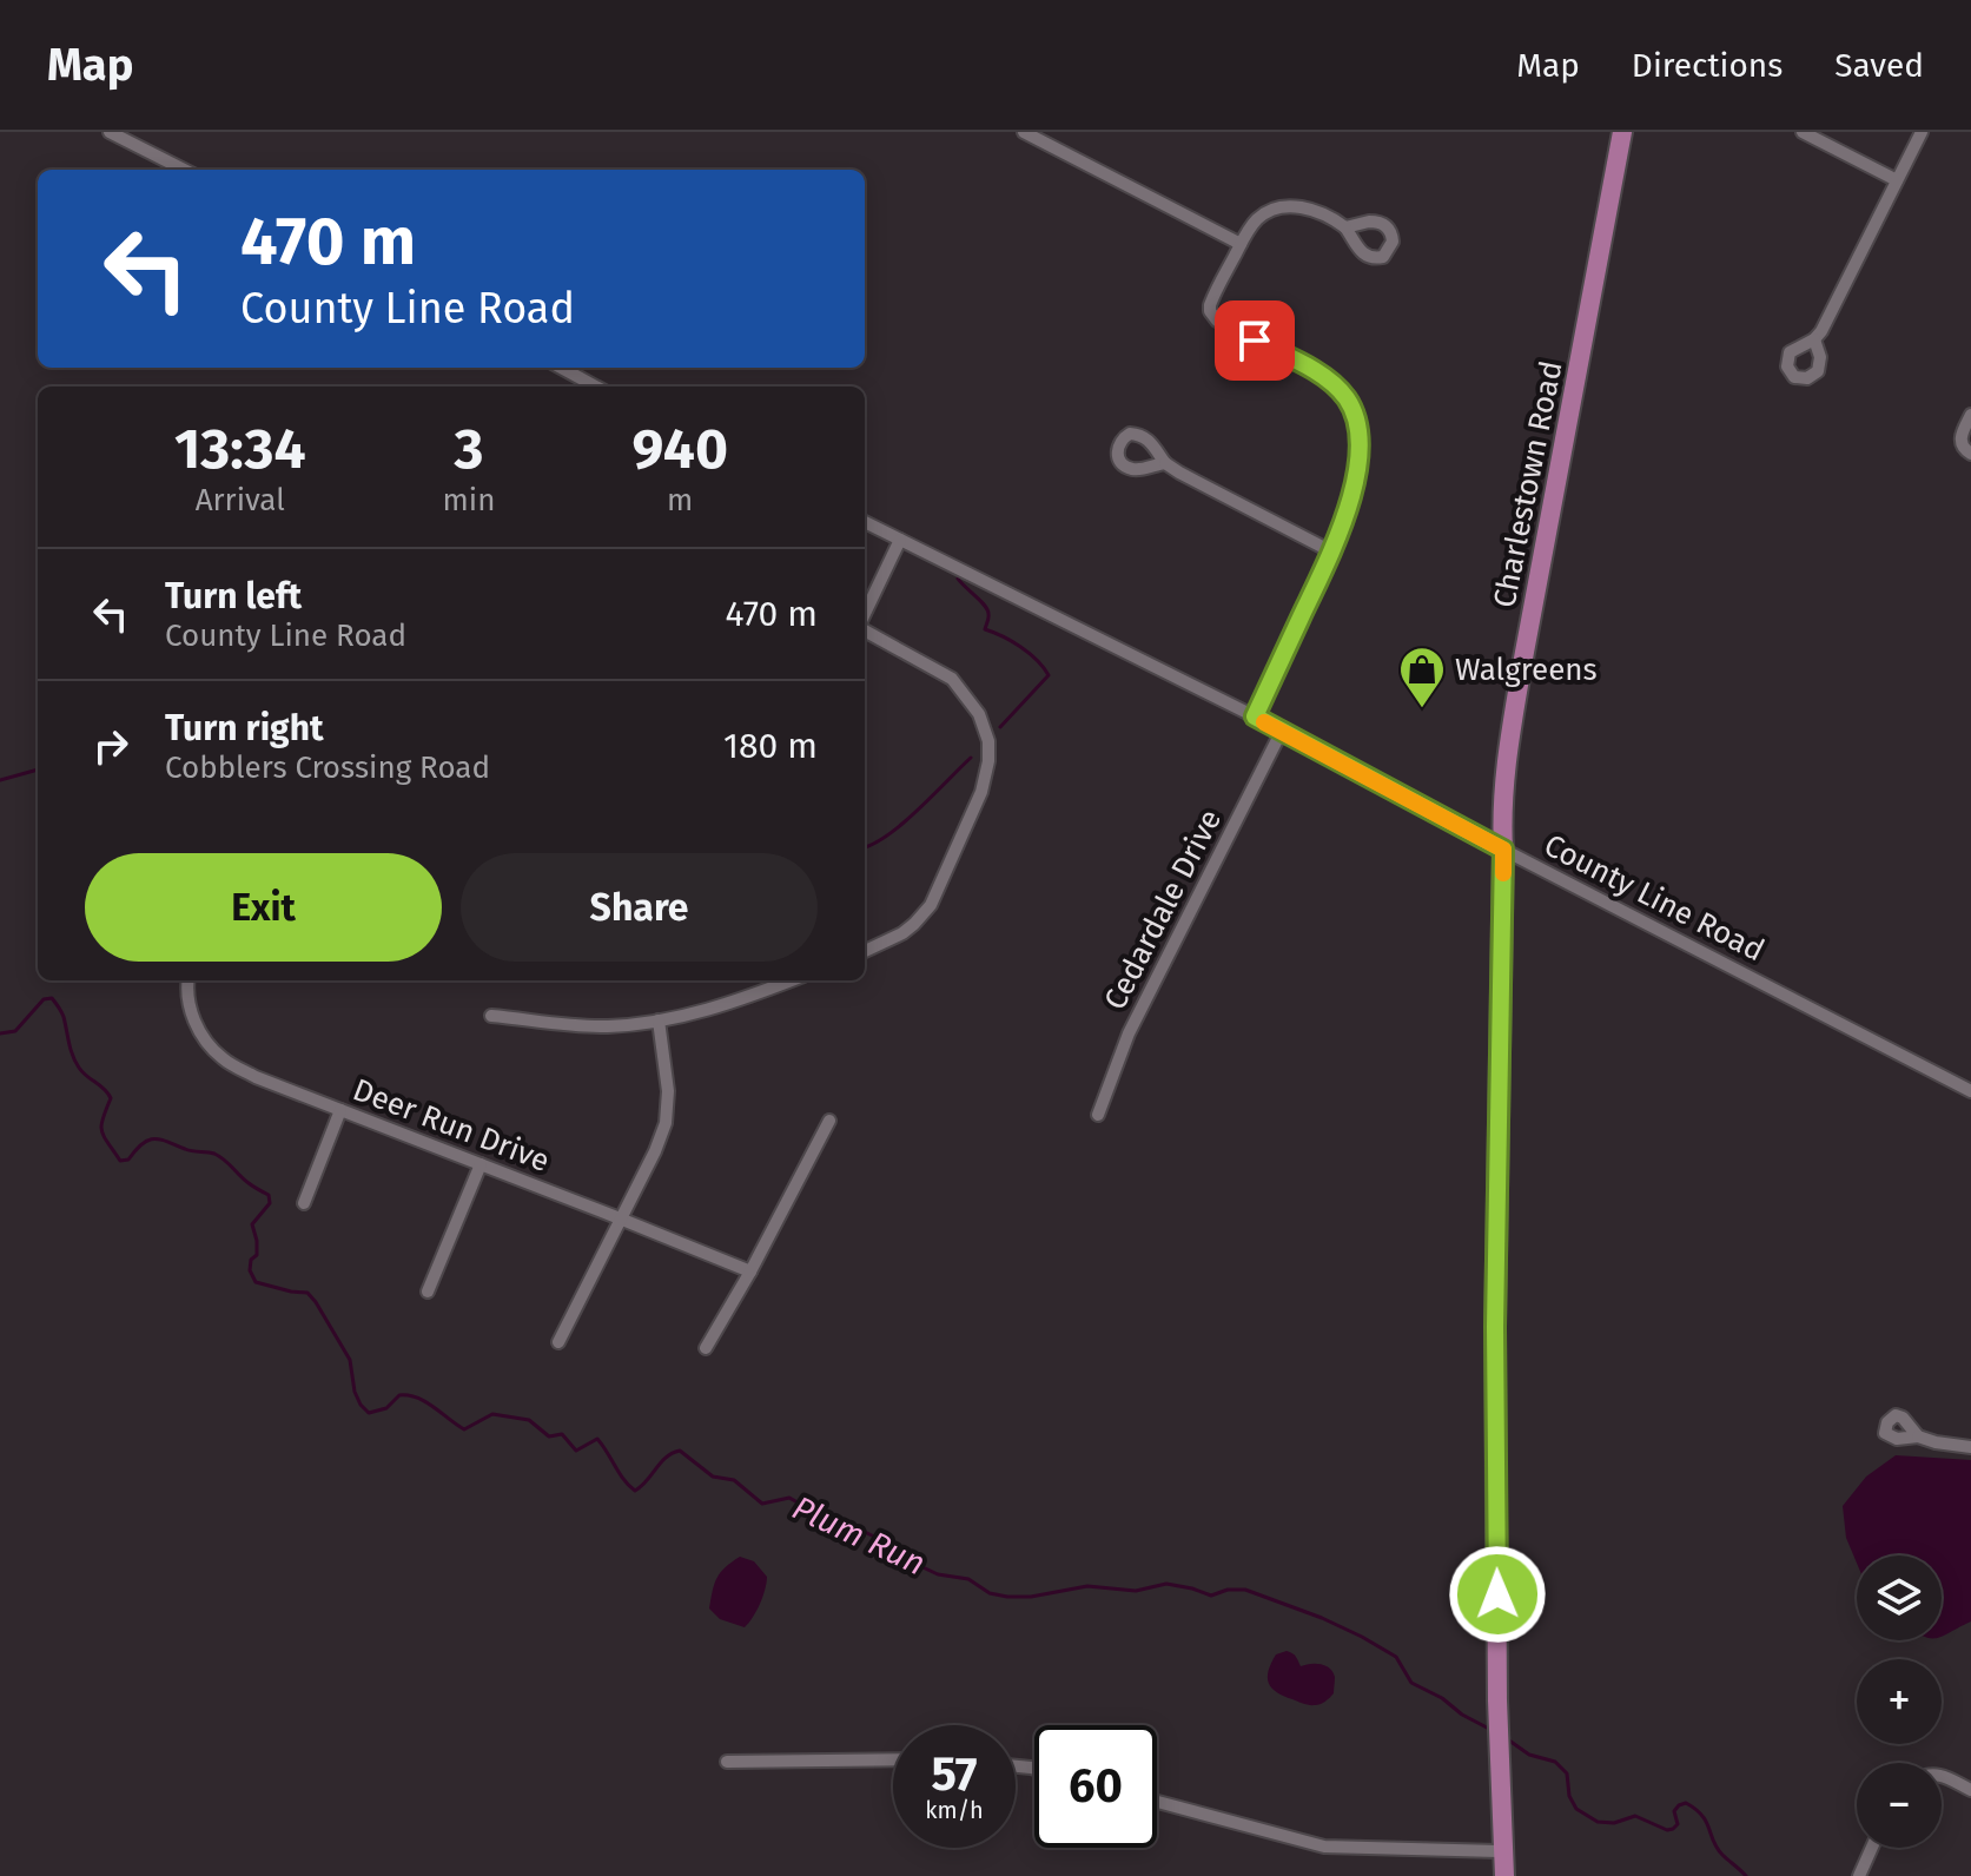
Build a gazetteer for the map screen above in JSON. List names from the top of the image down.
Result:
{
  "streets": {
    "main road": ["Charlestown Road"],
    "street": ["County Line Road", "Cedardale Drive", "Deer Run Drive"]
  },
  "crossings": [
    ["Charlestown Road", "County Line Road"],
    ["County Line Road", "Cedardale Drive"]
  ],
  "water": ["Plum Run"],
  "places": {
    "shop": ["Walgreens"]
  },
  "page": {
    "header": "Map",
    "nav": ["Map", "Directions", "Saved"],
    "turn": ["470 m", "County Line Road"],
    "eta": [
      "13:34",
      "Arrival",
      "3",
      "min",
      "940",
      "m"
    ],
    "list": [
      {
        "name": "Turn left",
        "note": "County Line Road",
        "value": "470 m"
      },
      {
        "name": "Turn right",
        "note": "Cobblers Crossing Road",
        "value": "180 m"
      }
    ],
    "buttons": ["Exit", "Share"],
    "map_buttons": ["+", "−"],
    "speed": "57 km/h",
    "limit": "60"
  }
}
